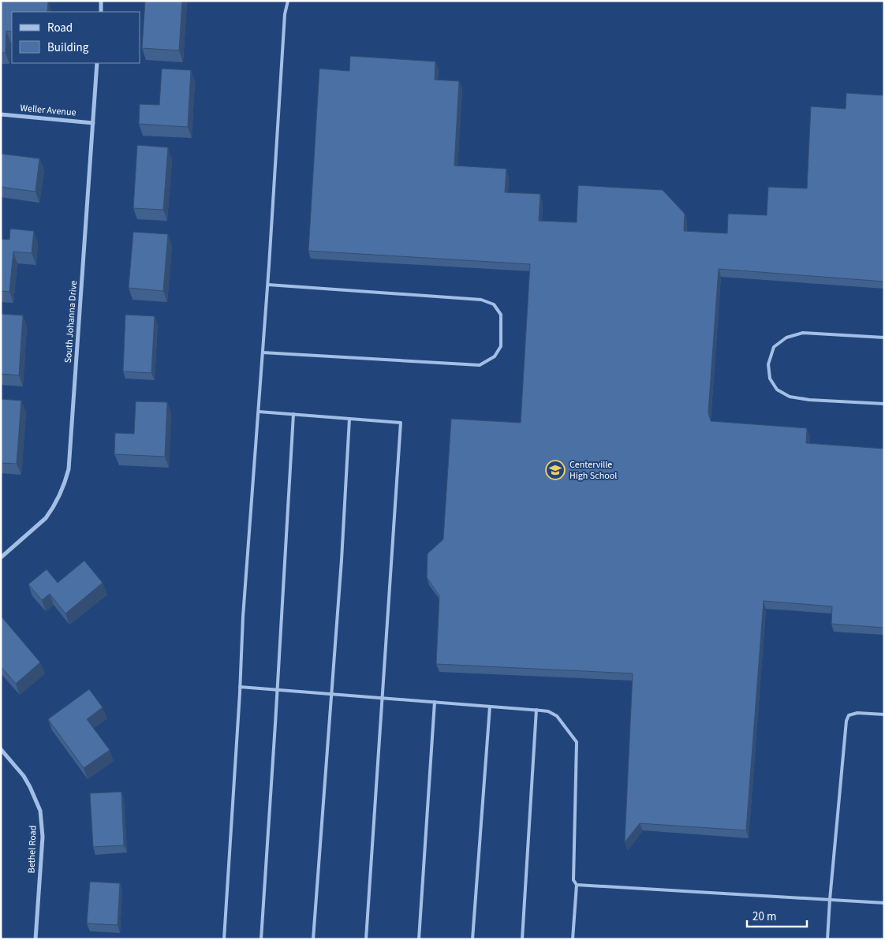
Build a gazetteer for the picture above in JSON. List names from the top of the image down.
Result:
{
  "streets": {
    "street": ["Weller Avenue", "South Johanna Drive", "Bethel Road"]
  },
  "crossings": [
    ["Weller Avenue", "South Johanna Drive"]
  ],
  "places": {
    "school or university": ["Centerville High School"]
  },
  "legend": ["Road", "Building"],
  "scale_bar": "20 m"
}
